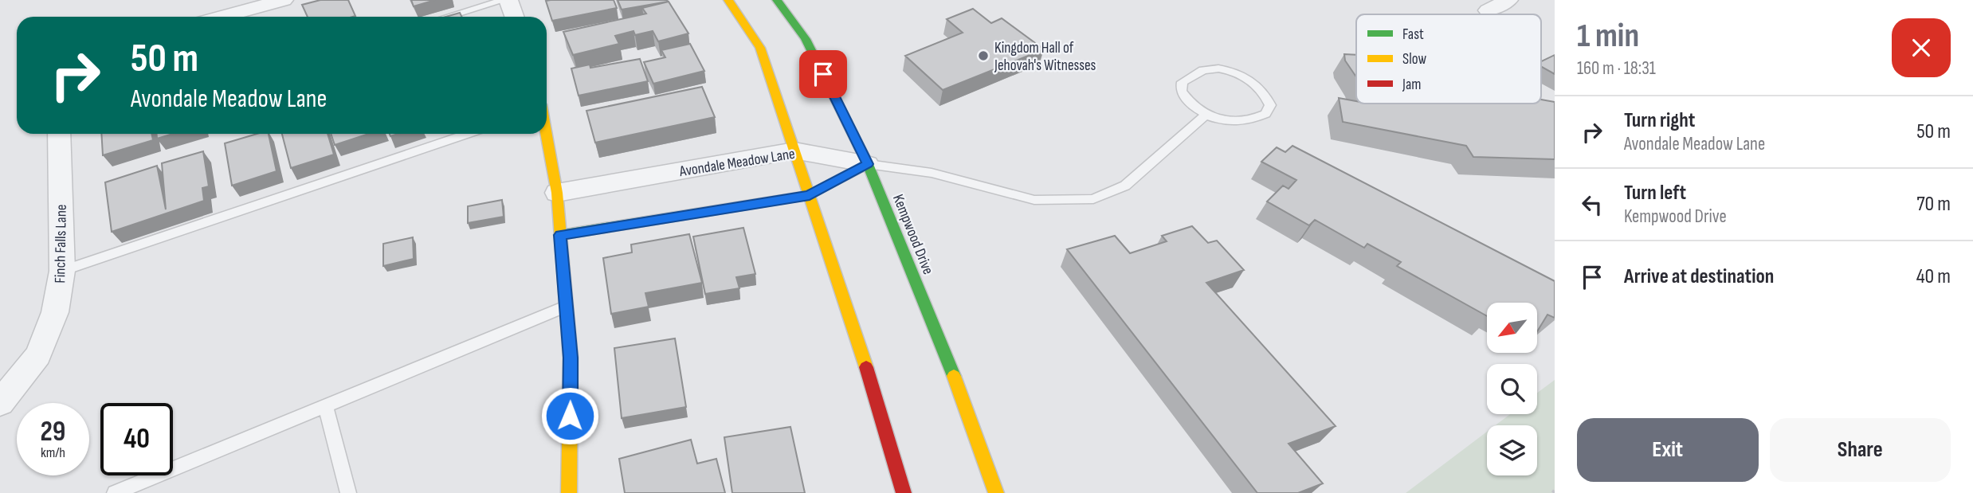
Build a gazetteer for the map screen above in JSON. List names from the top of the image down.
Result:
{
  "streets": {
    "main road": ["Kempwood Drive"],
    "street": ["Avondale Meadow Lane", "Finch Falls Lane"]
  },
  "crossings": [
    ["Avondale Meadow Lane", "Kempwood Drive"]
  ],
  "places": ["Kingdom Hall of Jehovah's Witnesses"],
  "legend": ["Fast", "Slow", "Jam"],
  "north": "bottom left",
  "page": {
    "heading": ["1 min", "160 m · 18:31"],
    "turn": ["50 m", "Avondale Meadow Lane"],
    "list": [
      {
        "name": "Turn right",
        "note": "Avondale Meadow Lane",
        "value": "50 m"
      },
      {
        "name": "Turn left",
        "note": "Kempwood Drive",
        "value": "70 m"
      },
      {
        "name": "Arrive at destination",
        "value": "40 m"
      }
    ],
    "speed": "29 km/h",
    "limit": "40",
    "buttons": ["Exit", "Share"]
  }
}
